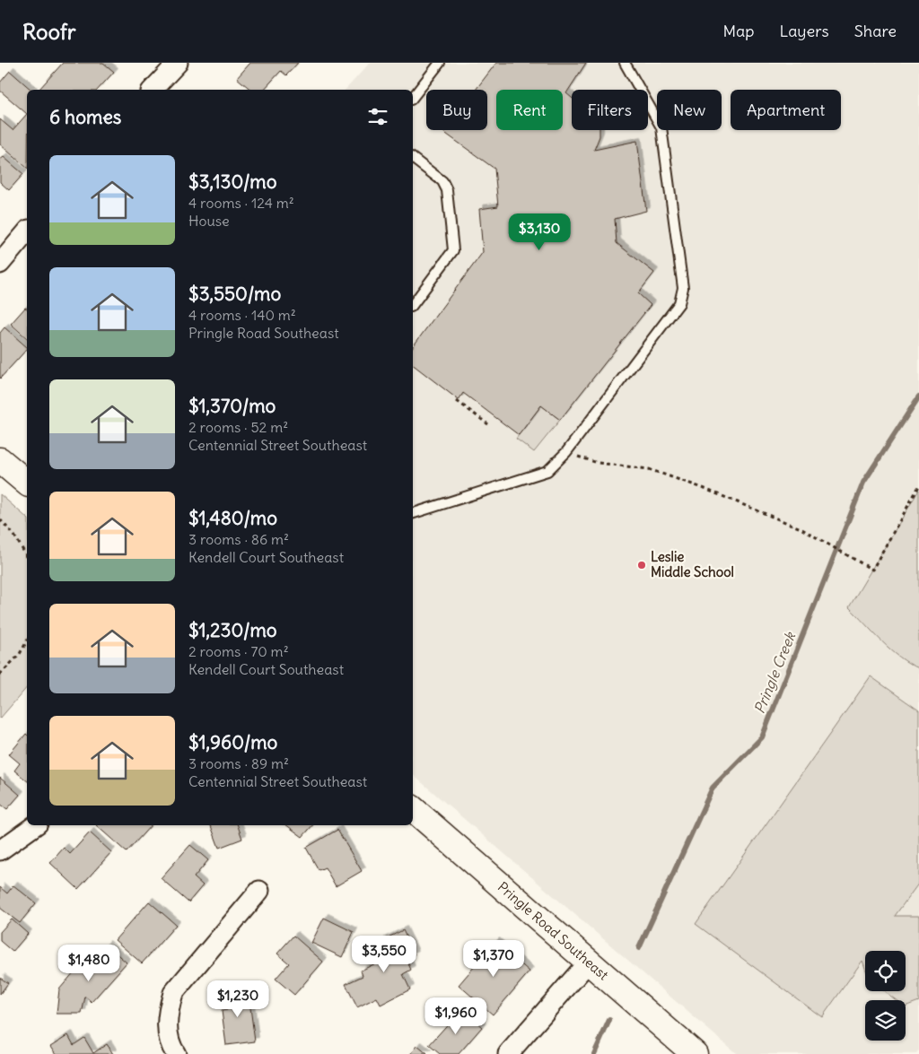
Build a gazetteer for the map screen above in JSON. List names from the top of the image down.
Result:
{
  "streets": {
    "main road": ["Pringle Road Southeast"]
  },
  "water": ["Pringle Creek"],
  "places": ["Leslie Middle School"],
  "page": {
    "header": "Roofr",
    "nav": ["Map", "Layers", "Share"],
    "chip": [
      "Buy",
      "Rent",
      "Filters",
      "New",
      "Apartment"
    ],
    "heading": "6 homes",
    "list": [
      {
        "name": "$3,130/mo",
        "note": "4 rooms · 124 m² · House"
      },
      {
        "name": "$3,550/mo",
        "note": "4 rooms · 140 m² · Pringle Road Southeast"
      },
      {
        "name": "$1,370/mo",
        "note": "2 rooms · 52 m² · Centennial Street Southeast"
      },
      {
        "name": "$1,480/mo",
        "note": "3 rooms · 86 m² · Kendell Court Southeast"
      },
      {
        "name": "$1,230/mo",
        "note": "2 rooms · 70 m² · Kendell Court Southeast"
      },
      {
        "name": "$1,960/mo",
        "note": "3 rooms · 89 m² · Centennial Street Southeast"
      }
    ],
    "price": [
      "$3,130",
      "$3,550",
      "$1,370",
      "$1,480",
      "$1,230",
      "$1,960"
    ]
  }
}
